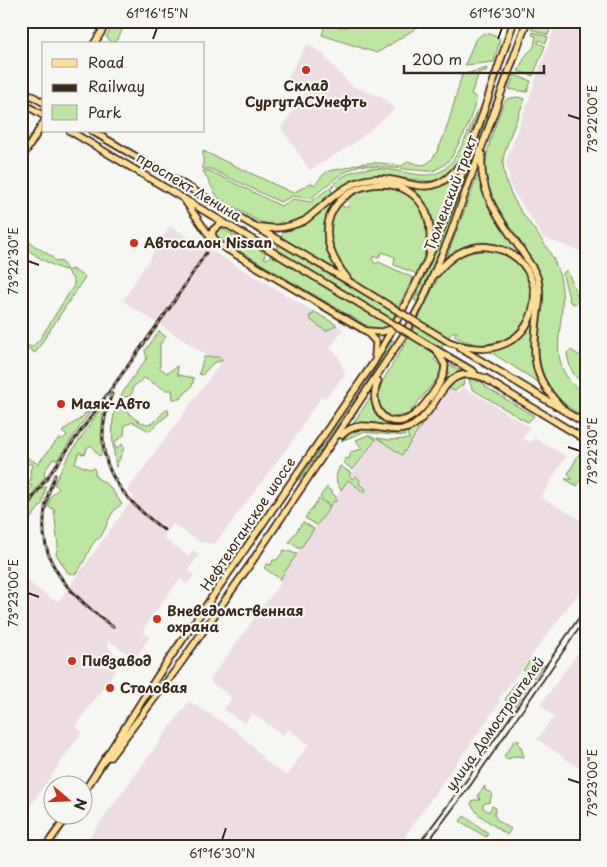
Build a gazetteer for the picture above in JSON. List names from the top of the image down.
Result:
{
  "streets": {
    "main road": ["проспект Ленина", "Тюменский тракт", "Нефтеюганское шоссе"],
    "street": ["улица Домостроителей"]
  },
  "crossings": [
    ["Тюменский тракт", "Нефтеюганское шоссе"]
  ],
  "places": [
    "Склад СургутАСУнефть",
    "Автосалон Nissan",
    "Маяк-Авто",
    "Вневедомственная охрана",
    "Пивзавод",
    "Столовая"
  ],
  "legend": ["Road", "Railway", "Park"],
  "scale_bar": "200 m",
  "north": "right",
  "coordinates": [
    "61°16'15\"N",
    "61°16'30\"N",
    "73°22'00\"E",
    "73°22'30\"E",
    "73°23'00\"E"
  ]
}
